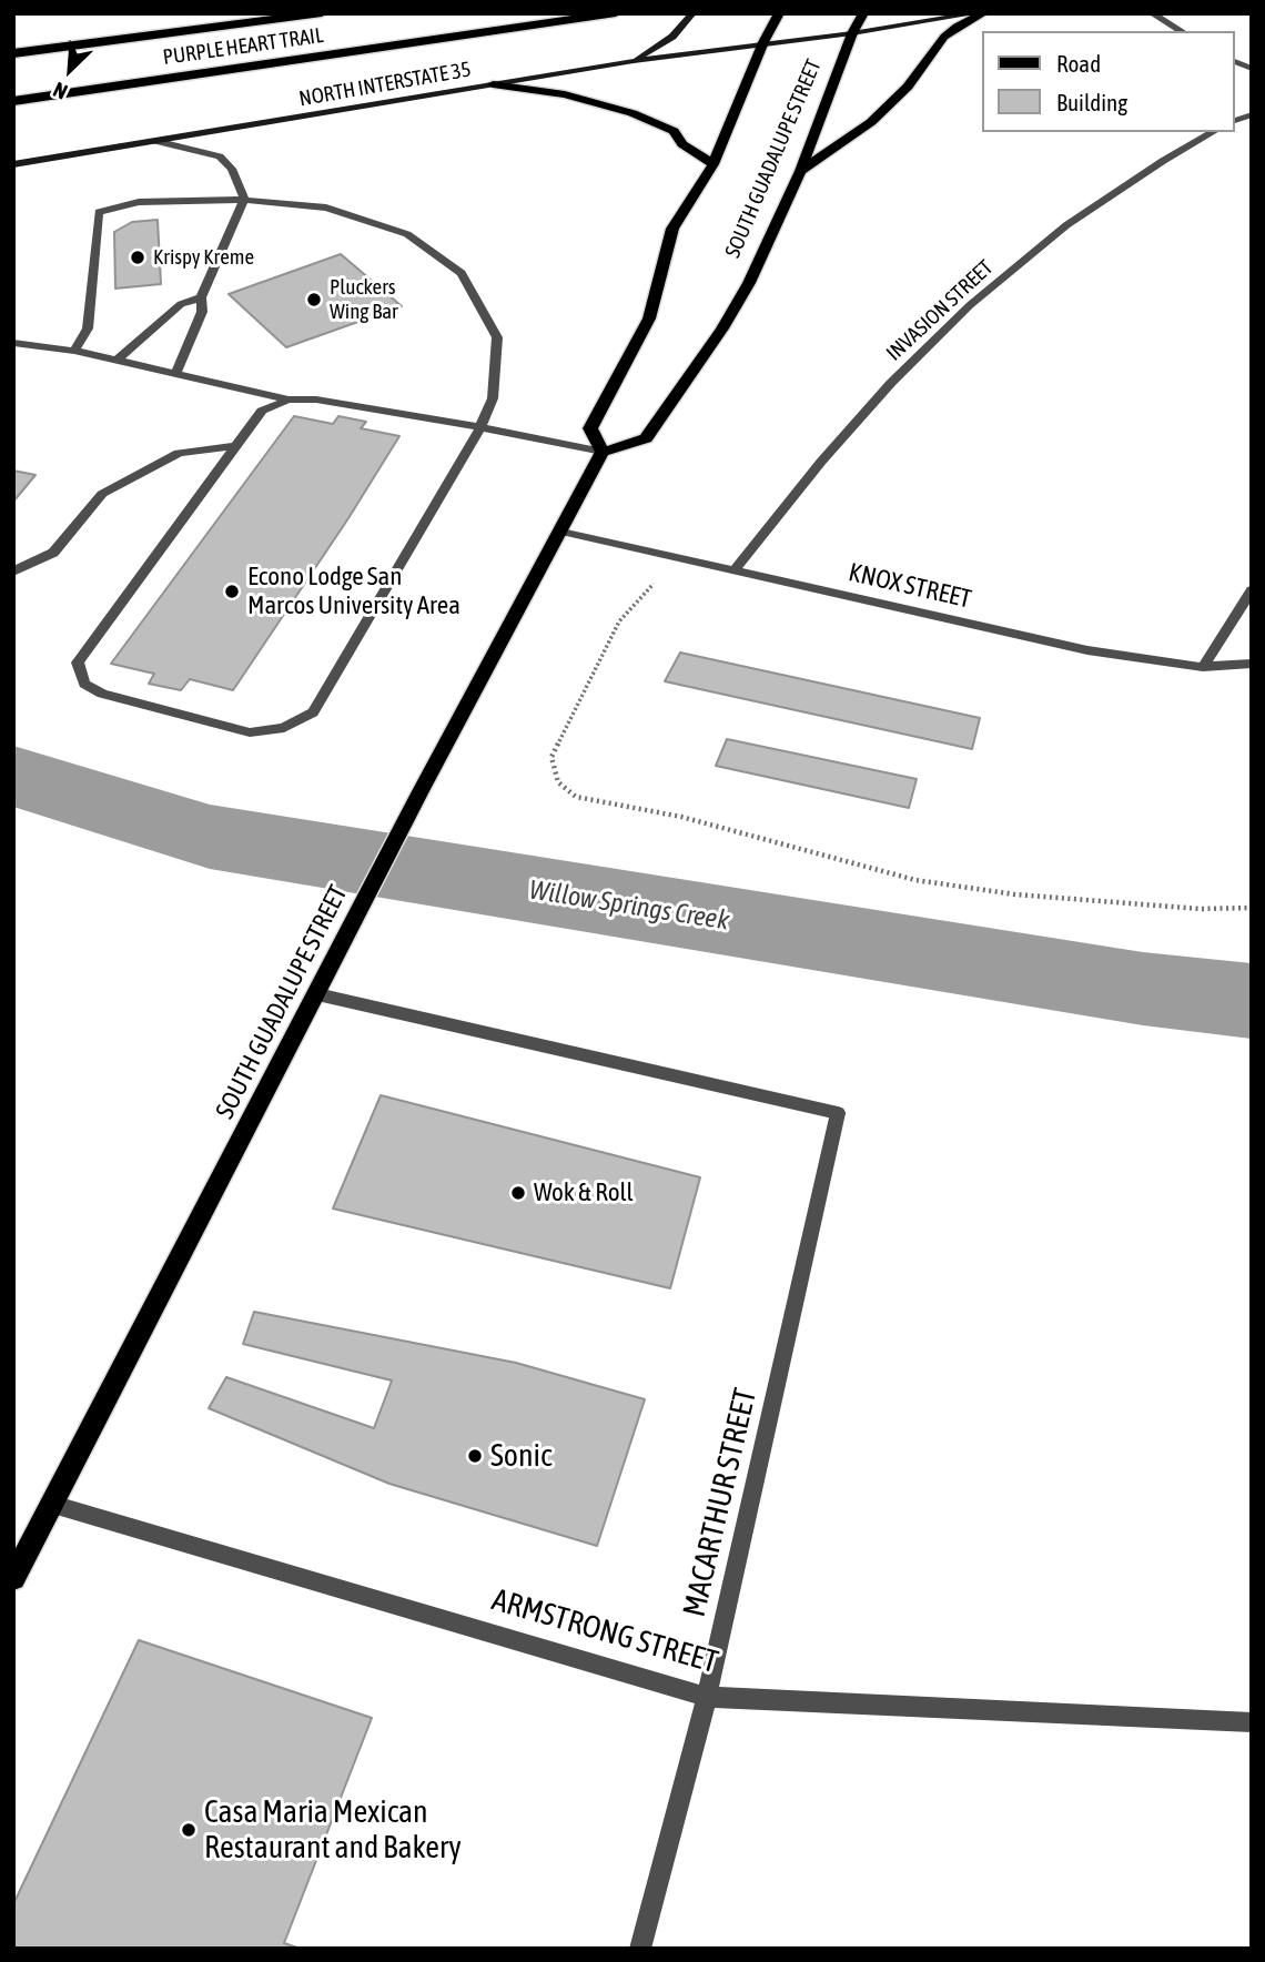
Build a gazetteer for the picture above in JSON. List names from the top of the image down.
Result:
{
  "streets": {
    "highway": ["PURPLE HEART TRAIL"],
    "main road": ["NORTH INTERSTATE 35", "SOUTH GUADALUPE STREET"],
    "street": [
      "INVASION STREET",
      "KNOX STREET",
      "MACARTHUR STREET",
      "ARMSTRONG STREET"
    ]
  },
  "crossings": [
    ["NORTH INTERSTATE 35", "SOUTH GUADALUPE STREET"],
    ["SOUTH GUADALUPE STREET", "KNOX STREET"],
    ["SOUTH GUADALUPE STREET", "MACARTHUR STREET"],
    ["SOUTH GUADALUPE STREET", "ARMSTRONG STREET"],
    ["INVASION STREET", "KNOX STREET"],
    ["MACARTHUR STREET", "ARMSTRONG STREET"]
  ],
  "water": ["Willow Springs Creek"],
  "places": [
    "Krispy Kreme",
    "Pluckers Wing Bar",
    "Econo Lodge San Marcos University Area",
    "Wok & Roll",
    "Sonic",
    "Casa Maria Mexican Restaurant and Bakery"
  ],
  "legend": ["Road", "Building"],
  "north": "bottom left"
}
